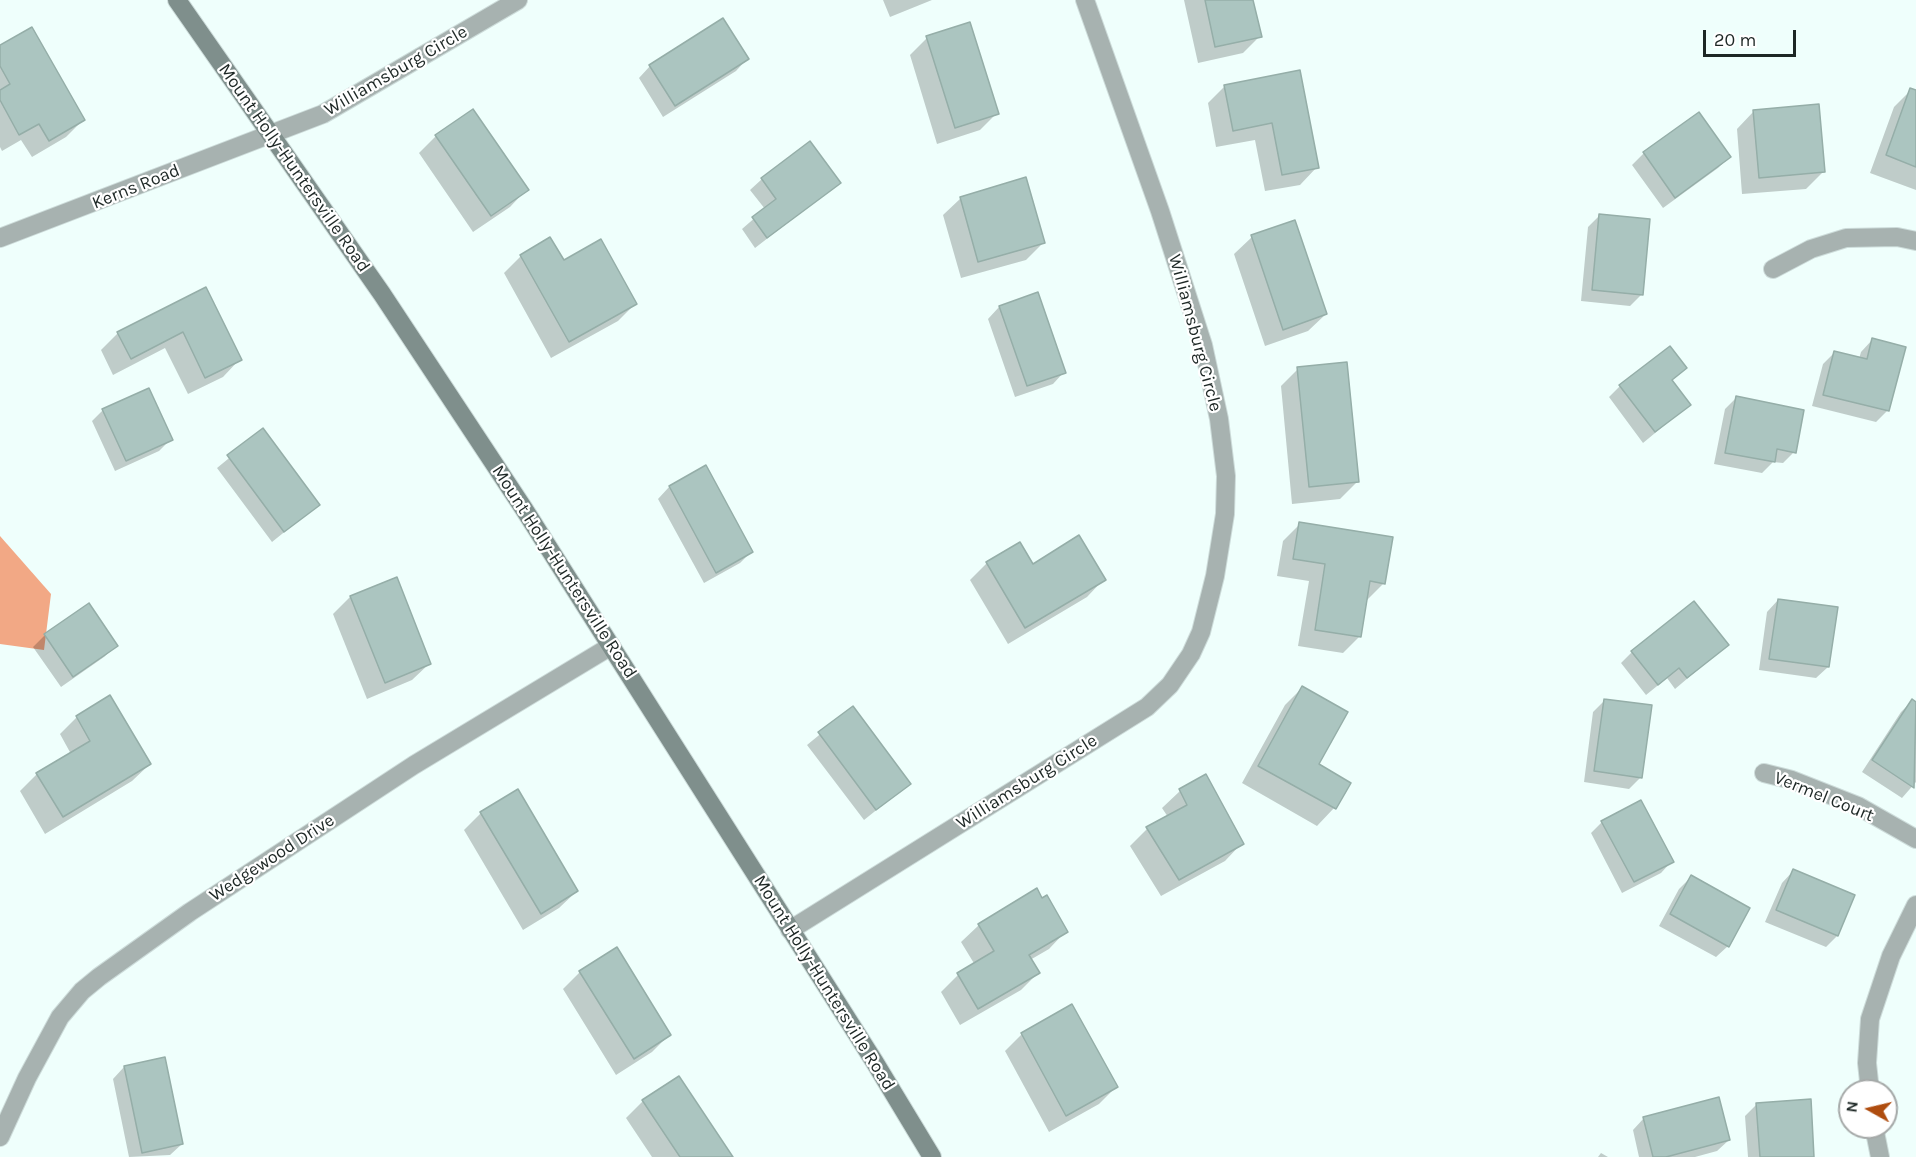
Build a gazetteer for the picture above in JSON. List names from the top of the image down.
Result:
{
  "streets": {
    "main road": ["Mount Holly-Huntersville Road"],
    "street": [
      "Williamsburg Circle",
      "Kerns Road",
      "Vermel Court",
      "Wedgewood Drive"
    ]
  },
  "crossings": [
    ["Williamsburg Circle", "Mount Holly-Huntersville Road"],
    ["Williamsburg Circle", "Kerns Road"],
    ["Mount Holly-Huntersville Road", "Kerns Road"],
    ["Mount Holly-Huntersville Road", "Wedgewood Drive"]
  ],
  "scale_bar": "20 m",
  "north": "left"
}
